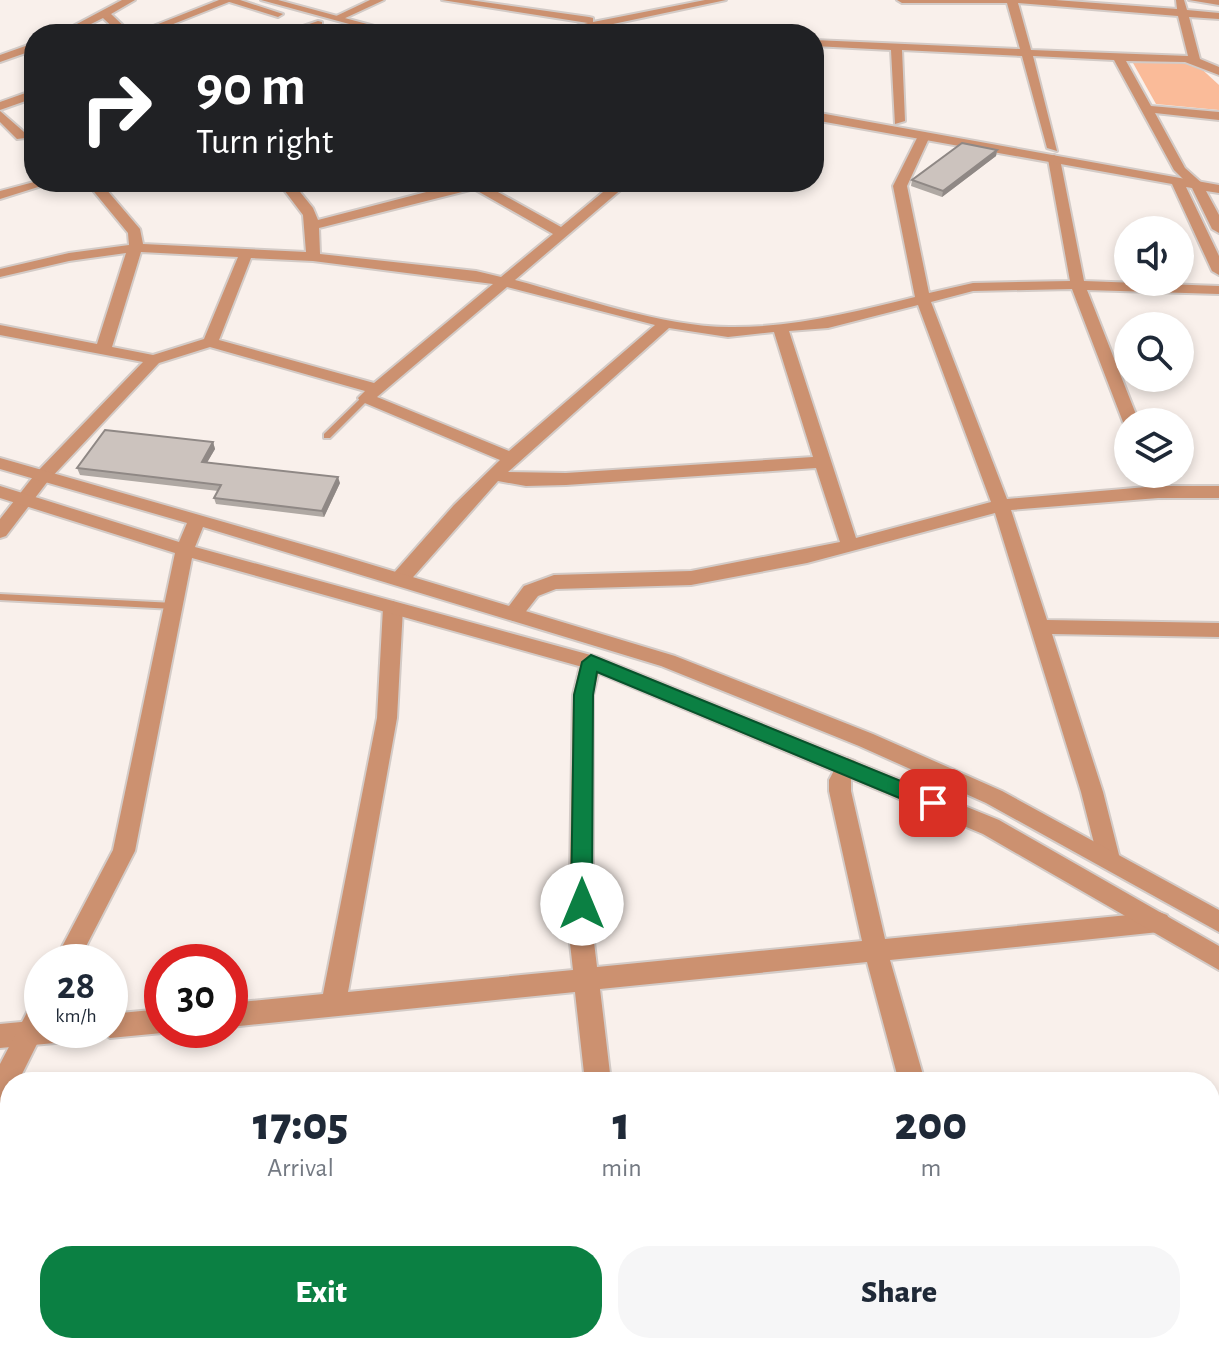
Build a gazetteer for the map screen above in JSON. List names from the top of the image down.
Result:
{
  "page": {
    "turn": ["90 m", "Turn right"],
    "speed": "28 km/h",
    "limit": "30",
    "eta": [
      "17:05",
      "Arrival",
      "1",
      "min",
      "200",
      "m"
    ],
    "buttons": ["Exit", "Share"]
  }
}
